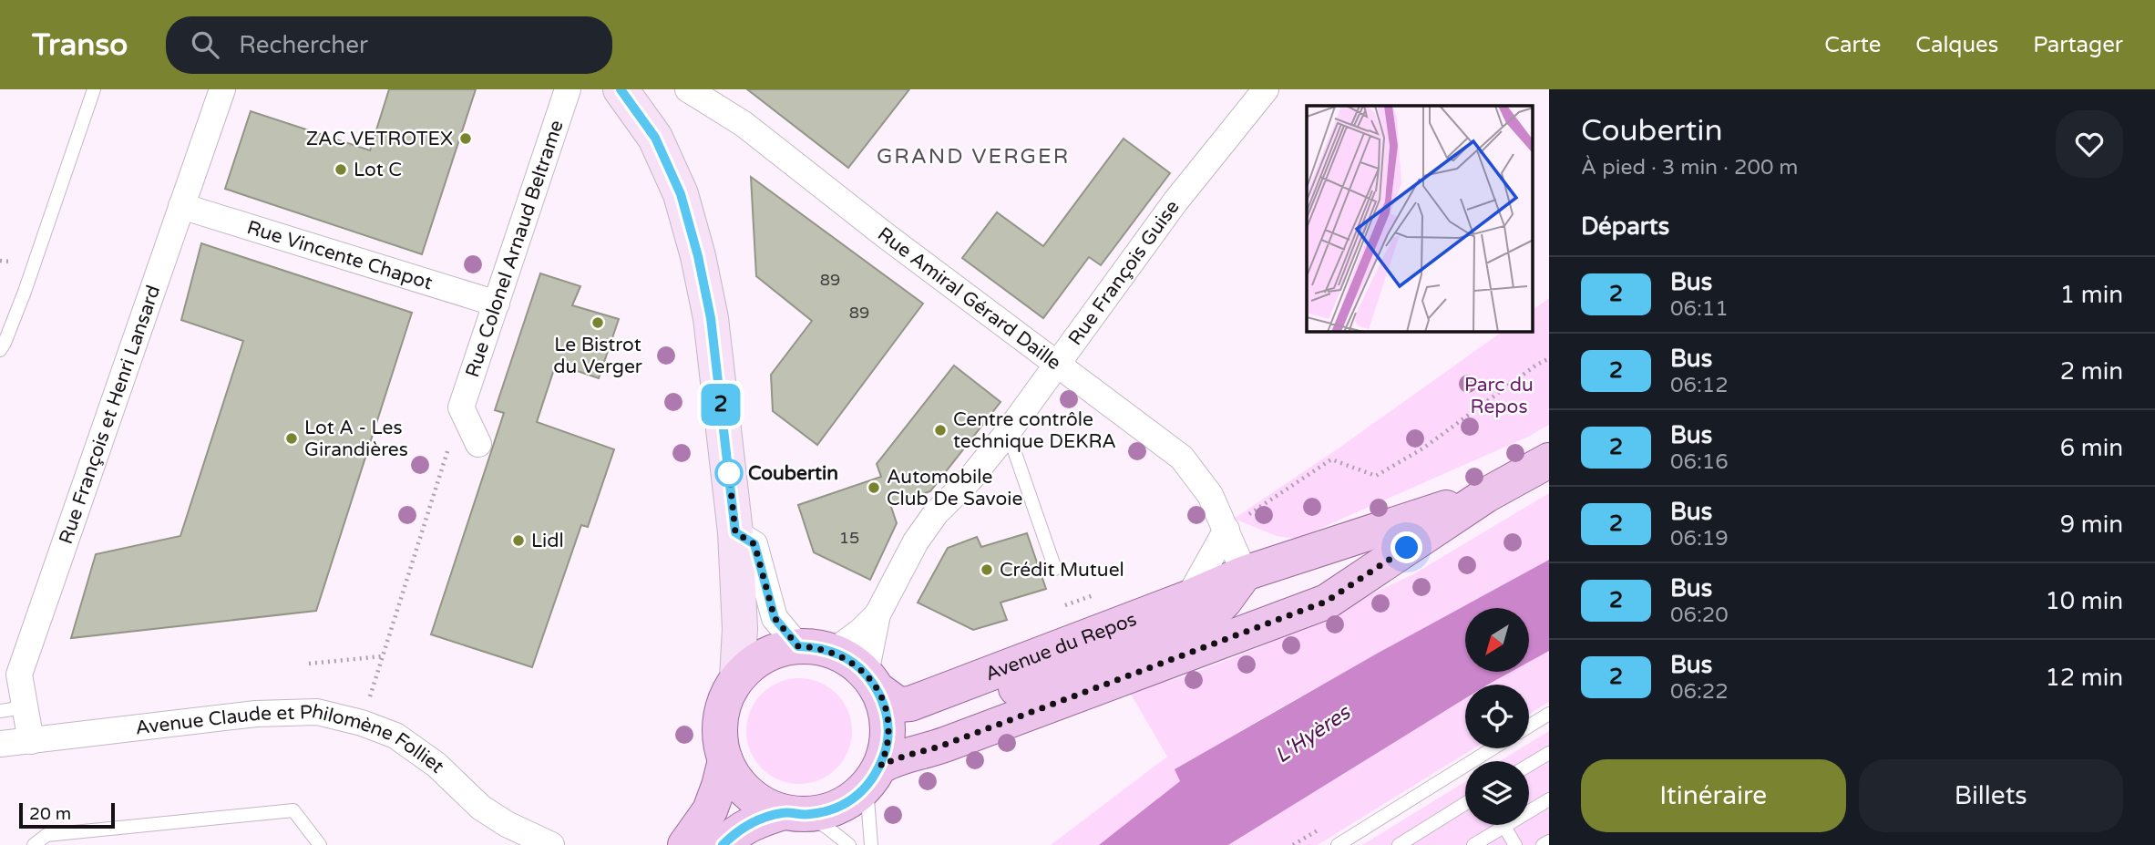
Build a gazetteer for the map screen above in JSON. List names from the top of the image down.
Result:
{
  "streets": {
    "main road": ["Avenue du Repos"],
    "street": [
      "Rue Colonel Arnaud Beltrame",
      "Rue Vincente Chapot",
      "Rue François Guise",
      "Rue Amiral Gérard Daille",
      "Rue François et Henri Lansard",
      "Avenue Claude et Philomène Folliet"
    ]
  },
  "crossings": [
    ["Rue Colonel Arnaud Beltrame", "Rue Vincente Chapot"],
    ["Rue Vincente Chapot", "Rue François et Henri Lansard"],
    ["Rue François Guise", "Rue Amiral Gérard Daille"],
    ["Rue François Guise", "Avenue du Repos"],
    ["Rue Amiral Gérard Daille", "Avenue du Repos"],
    ["Rue François et Henri Lansard", "Avenue Claude et Philomène Folliet"]
  ],
  "districts": ["GRAND VERGER"],
  "water": ["L'Hyères"],
  "parks": ["Parc du Repos"],
  "places": [
    "ZAC VETROTEX",
    "Lot C",
    "Le Bistrot du Verger",
    "Centre contrôle technique DEKRA",
    "Lot A - Les Girandières",
    "Coubertin",
    "Automobile Club De Savoie",
    "Lidl",
    "Crédit Mutuel"
  ],
  "lines": ["bus line 2"],
  "house_numbers": ["89", "89", "15"],
  "scale_bar": "20 m",
  "north": "bottom left",
  "page": {
    "header": "Transo",
    "search": "Rechercher",
    "nav": ["Carte", "Calques", "Partager"],
    "on_map": "2",
    "heading": [
      ["Coubertin", "À pied · 3 min · 200 m"],
      "Départs"
    ],
    "list": [
      {
        "mark": "2",
        "name": "Bus",
        "note": "06:11",
        "value": "1 min"
      },
      {
        "mark": "2",
        "name": "Bus",
        "note": "06:12",
        "value": "2 min"
      },
      {
        "mark": "2",
        "name": "Bus",
        "note": "06:16",
        "value": "6 min"
      },
      {
        "mark": "2",
        "name": "Bus",
        "note": "06:19",
        "value": "9 min"
      },
      {
        "mark": "2",
        "name": "Bus",
        "note": "06:20",
        "value": "10 min"
      },
      {
        "mark": "2",
        "name": "Bus",
        "note": "06:22",
        "value": "12 min"
      }
    ],
    "buttons": ["Itinéraire", "Billets"],
    "scale": "20 m"
  }
}
